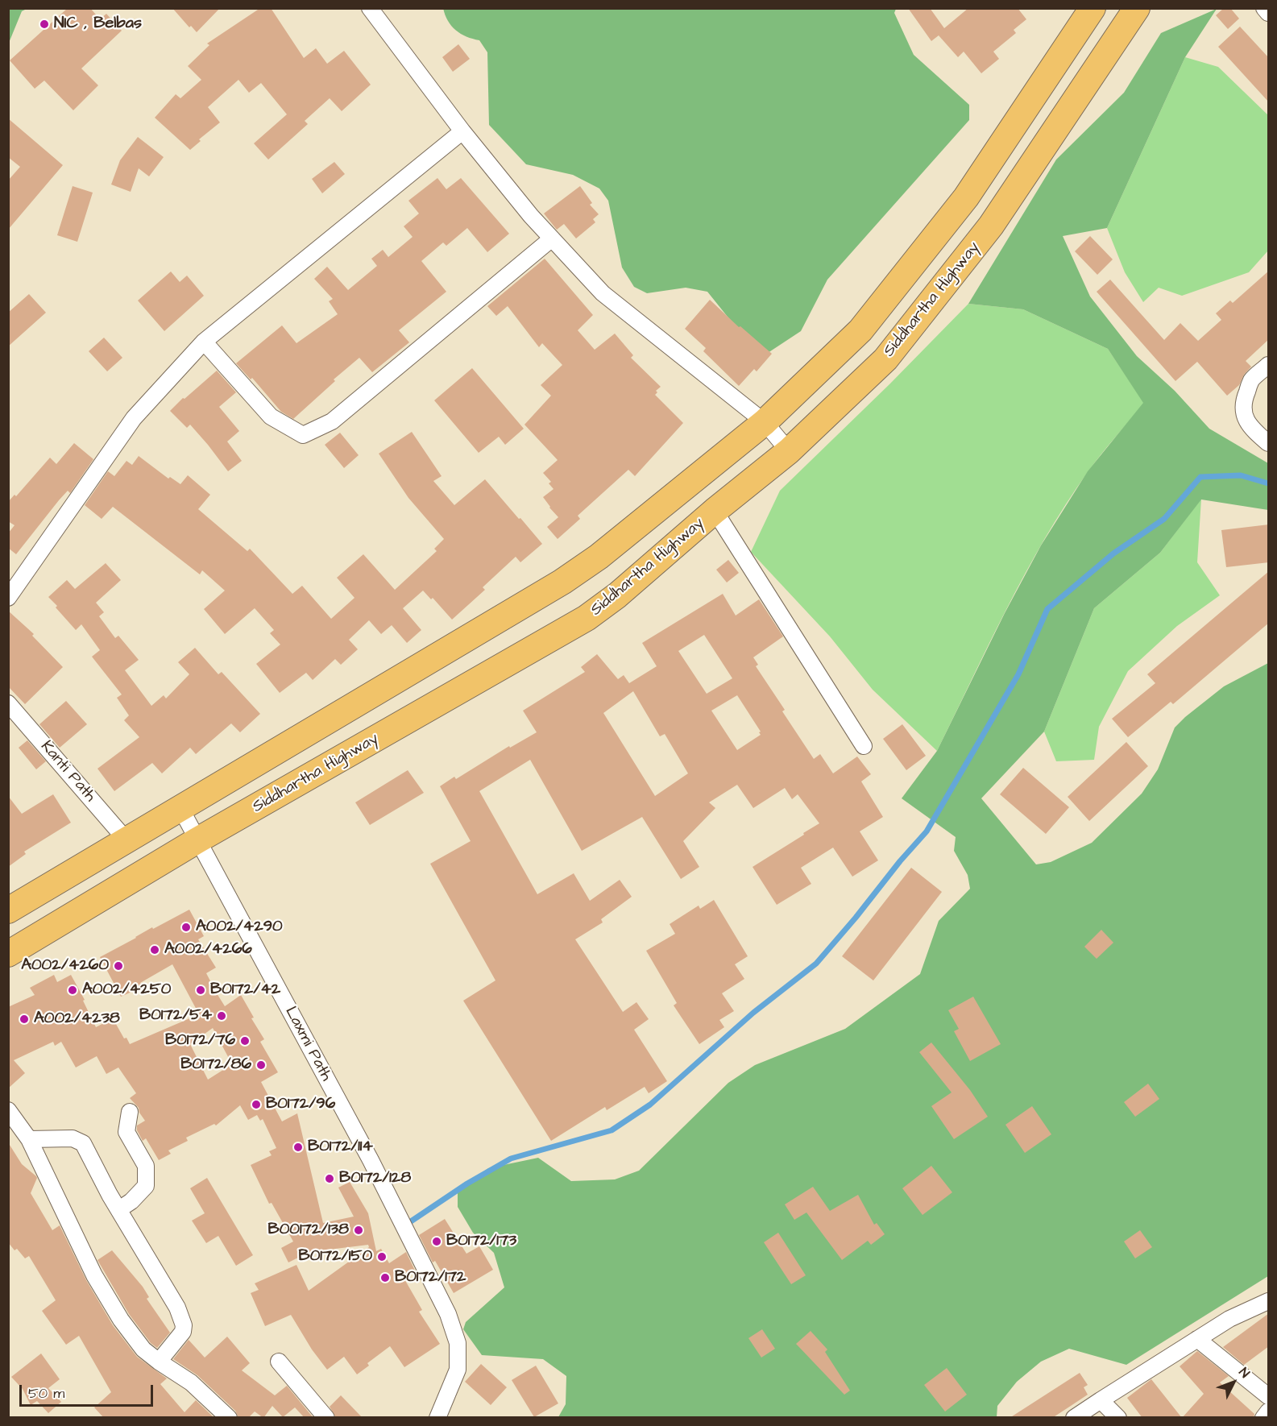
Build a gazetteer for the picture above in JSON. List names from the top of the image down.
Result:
{
  "streets": {
    "highway": ["Siddhartha Highway"],
    "street": ["Kanti Path", "Laxmi Path"]
  },
  "crossings": [
    ["Siddhartha Highway", "Laxmi Path"]
  ],
  "places": [
    "NIC , Belbas",
    "A002/4290",
    "A002/4266",
    "A002/4260",
    "A002/4250",
    "B0172/42",
    "B0172/54",
    "A002/4238",
    "B0172/76",
    "B0172/86",
    "B0172/96",
    "B0172/114",
    "B0172/128",
    "B00172/138",
    "B0172/173",
    "B0172/150",
    "B0172/172"
  ],
  "scale_bar": "50 m",
  "north": "top right"
}
